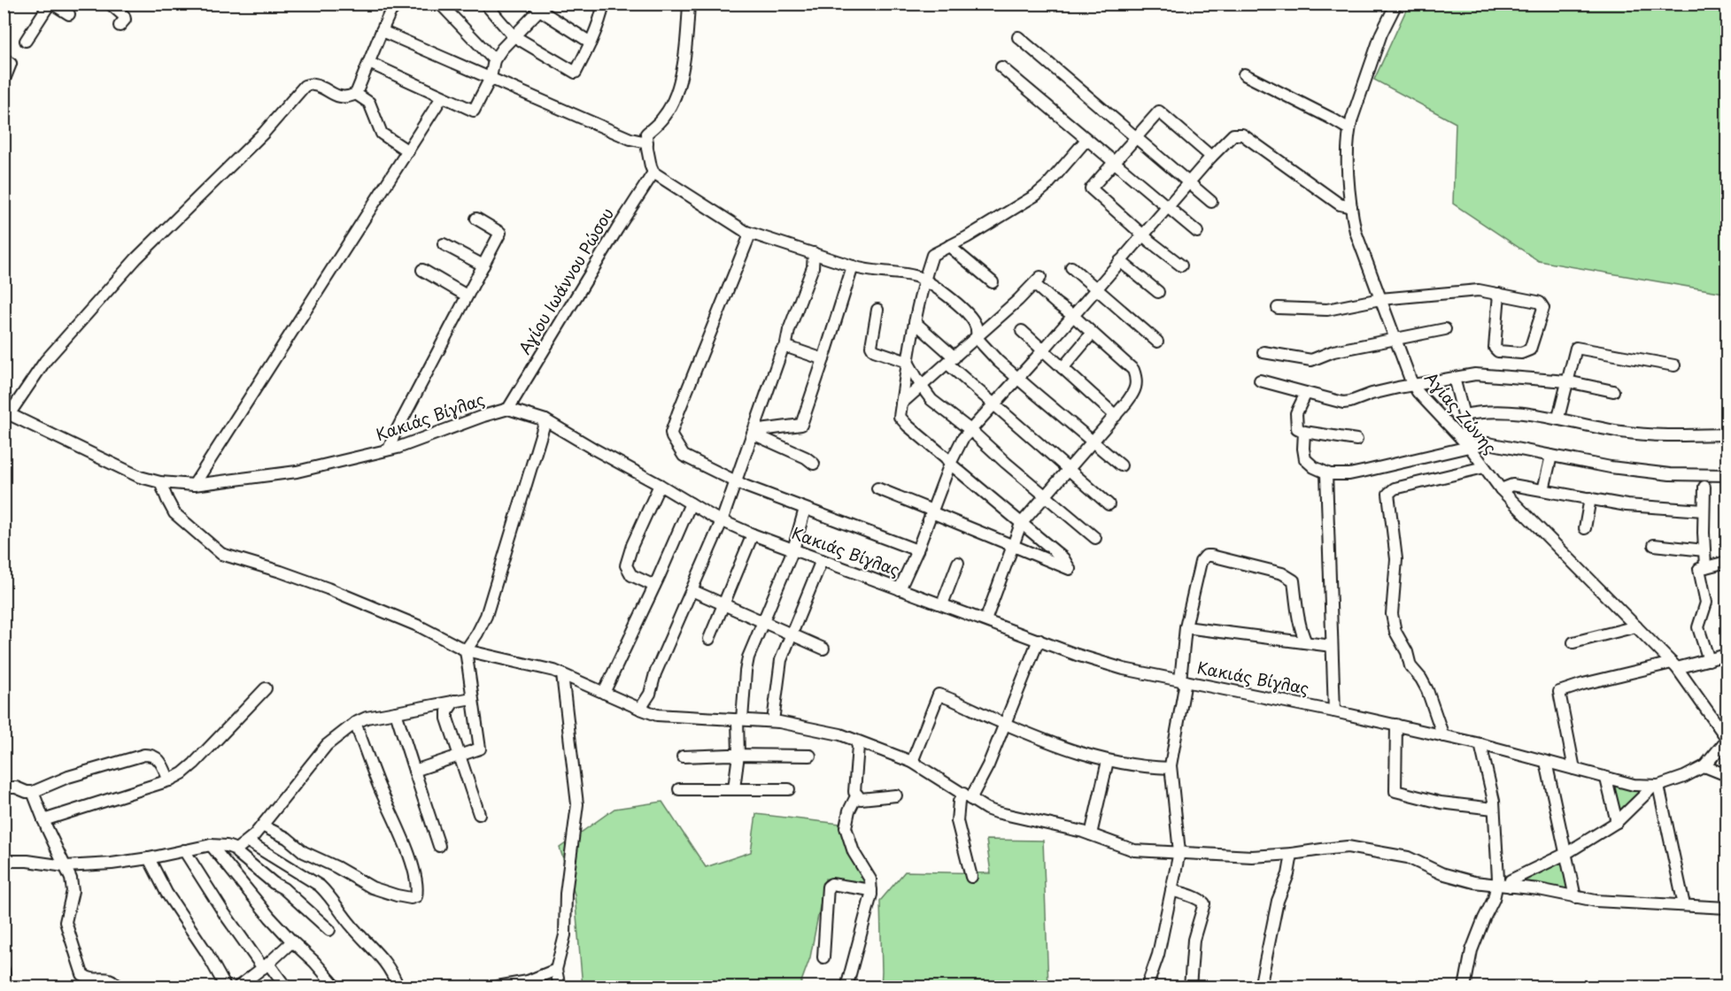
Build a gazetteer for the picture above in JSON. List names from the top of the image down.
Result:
{
  "streets": {
    "street": ["Αγίου Ιωάννου Ρώσου", "Αγίας Ζώνης", "Κακιάς Βίγλας"]
  },
  "crossings": [
    ["Αγίου Ιωάννου Ρώσου", "Κακιάς Βίγλας"]
  ]
}
